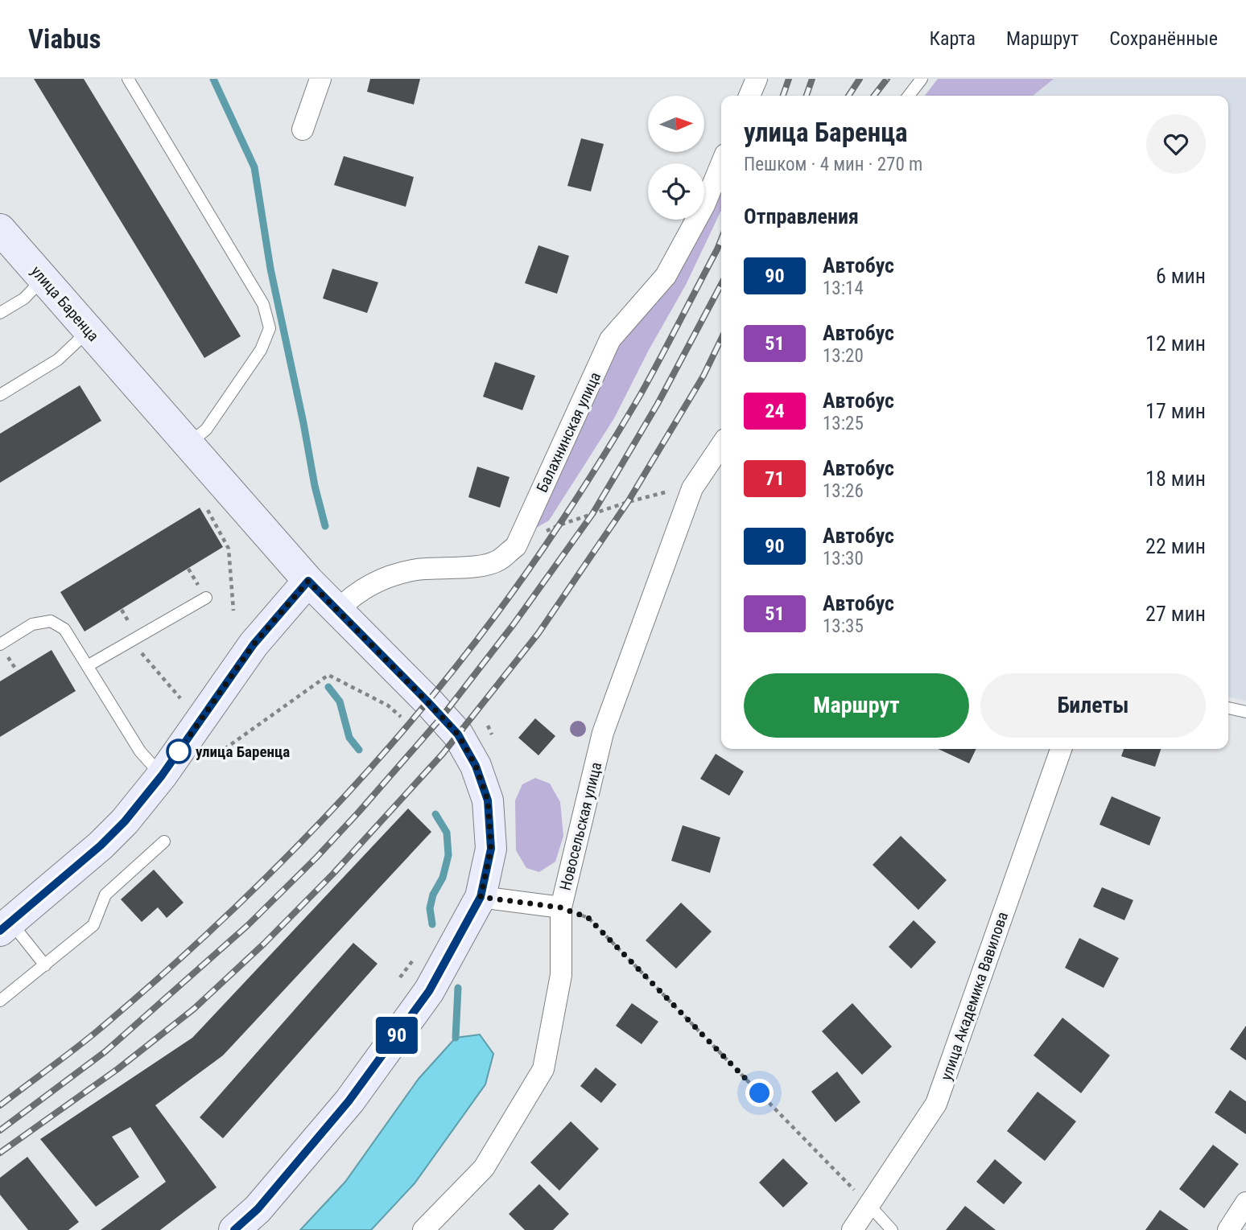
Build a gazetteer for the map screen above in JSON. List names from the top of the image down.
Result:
{
  "streets": {
    "street": [
      "улица Баренца",
      "Балахнинская улица",
      "Новосельская улица",
      "улица Академика Вавилова"
    ]
  },
  "crossings": [
    ["улица Баренца", "Балахнинская улица"]
  ],
  "places": ["улица Баренца"],
  "lines": ["bus line 90"],
  "north": "right",
  "page": {
    "header": "Viabus",
    "nav": ["Карта", "Маршрут", "Сохранённые"],
    "on_map": "90",
    "heading": [
      ["улица Баренца", "Пешком · 4 мин · 270 m"],
      "Отправления"
    ],
    "list": [
      {
        "mark": "90",
        "name": "Автобус",
        "note": "13:14",
        "value": "6 мин"
      },
      {
        "mark": "51",
        "name": "Автобус",
        "note": "13:20",
        "value": "12 мин"
      },
      {
        "mark": "24",
        "name": "Автобус",
        "note": "13:25",
        "value": "17 мин"
      },
      {
        "mark": "71",
        "name": "Автобус",
        "note": "13:26",
        "value": "18 мин"
      },
      {
        "mark": "90",
        "name": "Автобус",
        "note": "13:30",
        "value": "22 мин"
      },
      {
        "mark": "51",
        "name": "Автобус",
        "note": "13:35",
        "value": "27 мин"
      }
    ],
    "buttons": ["Маршрут", "Билеты"]
  }
}
